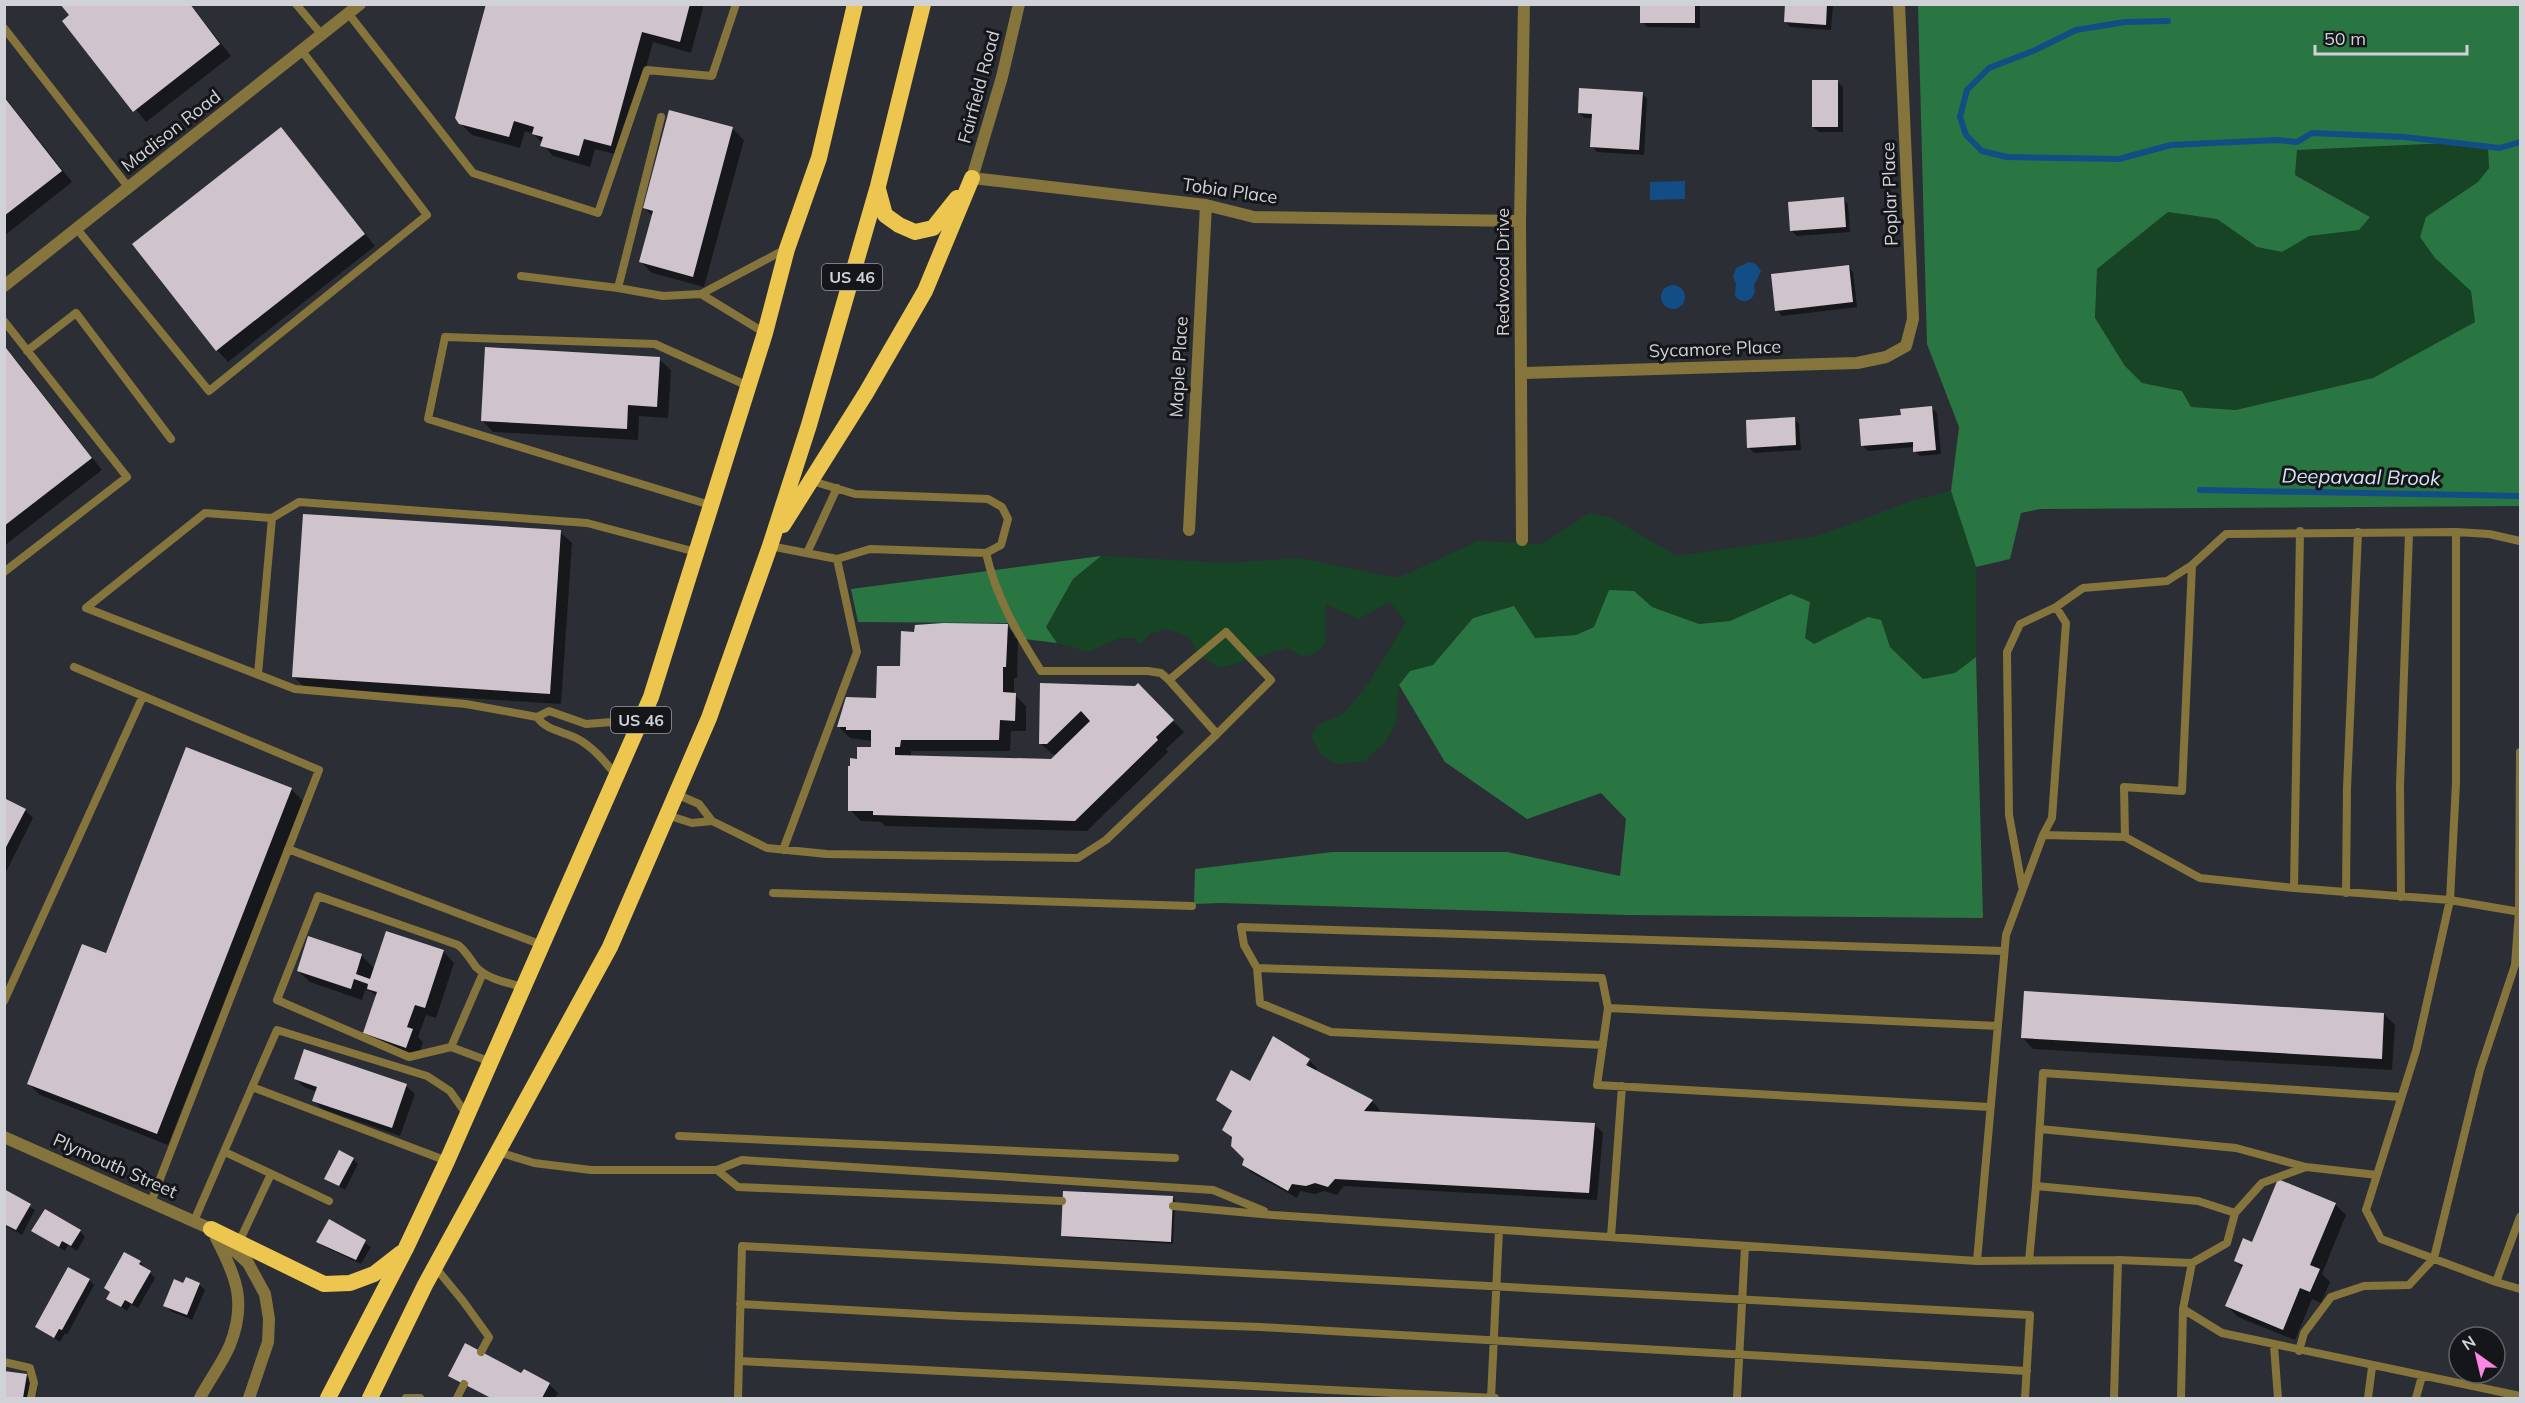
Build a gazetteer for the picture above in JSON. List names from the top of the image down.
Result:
{
  "streets": {
    "highway": ["US 46"],
    "street": [
      "Fairfield Road",
      "Madison Road",
      "Tobia Place",
      "Poplar Place",
      "Redwood Drive",
      "Sycamore Place",
      "Maple Place",
      "Plymouth Street"
    ]
  },
  "crossings": [
    ["Fairfield Road", "Tobia Place"],
    ["Tobia Place", "Redwood Drive"],
    ["Tobia Place", "Maple Place"],
    ["Poplar Place", "Sycamore Place"],
    ["Redwood Drive", "Sycamore Place"]
  ],
  "water": ["Deepavaal Brook"],
  "scale_bar": "50 m",
  "north": "top left"
}
